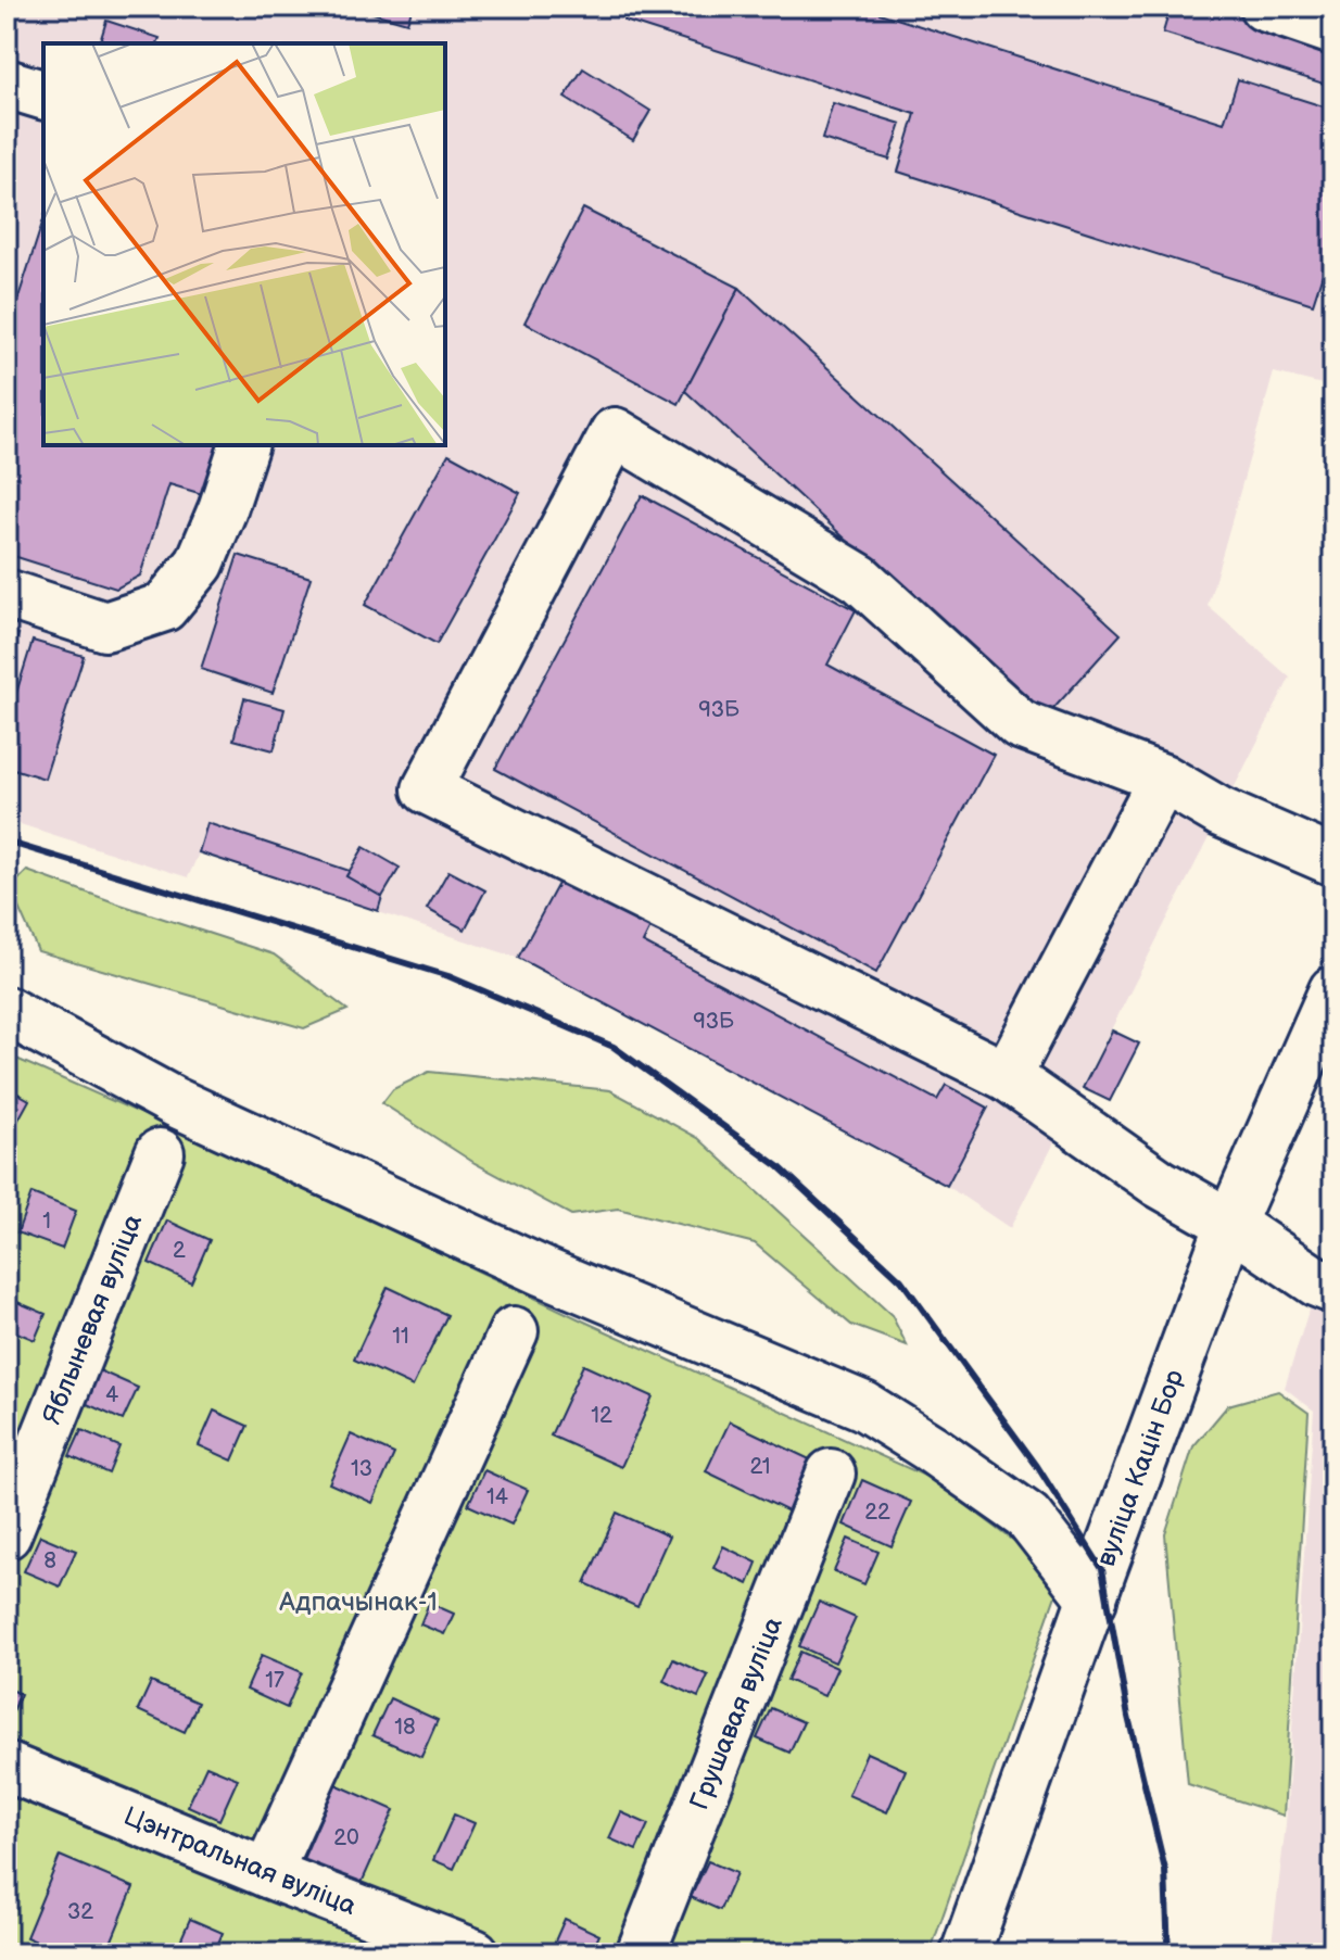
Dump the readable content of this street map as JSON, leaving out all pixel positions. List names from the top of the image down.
{
  "streets": {
    "street": [
      "Яблыневая вуліца",
      "вуліца Кацін Бор",
      "Грушавая вуліца",
      "Цэнтральная вуліца"
    ]
  },
  "parks": ["Адпачынак-1"],
  "house_numbers": [
    "93Б",
    "93Б",
    "1",
    "2",
    "11",
    "4",
    "12",
    "21",
    "13",
    "14",
    "22",
    "8",
    "17",
    "18",
    "20",
    "32"
  ]
}
